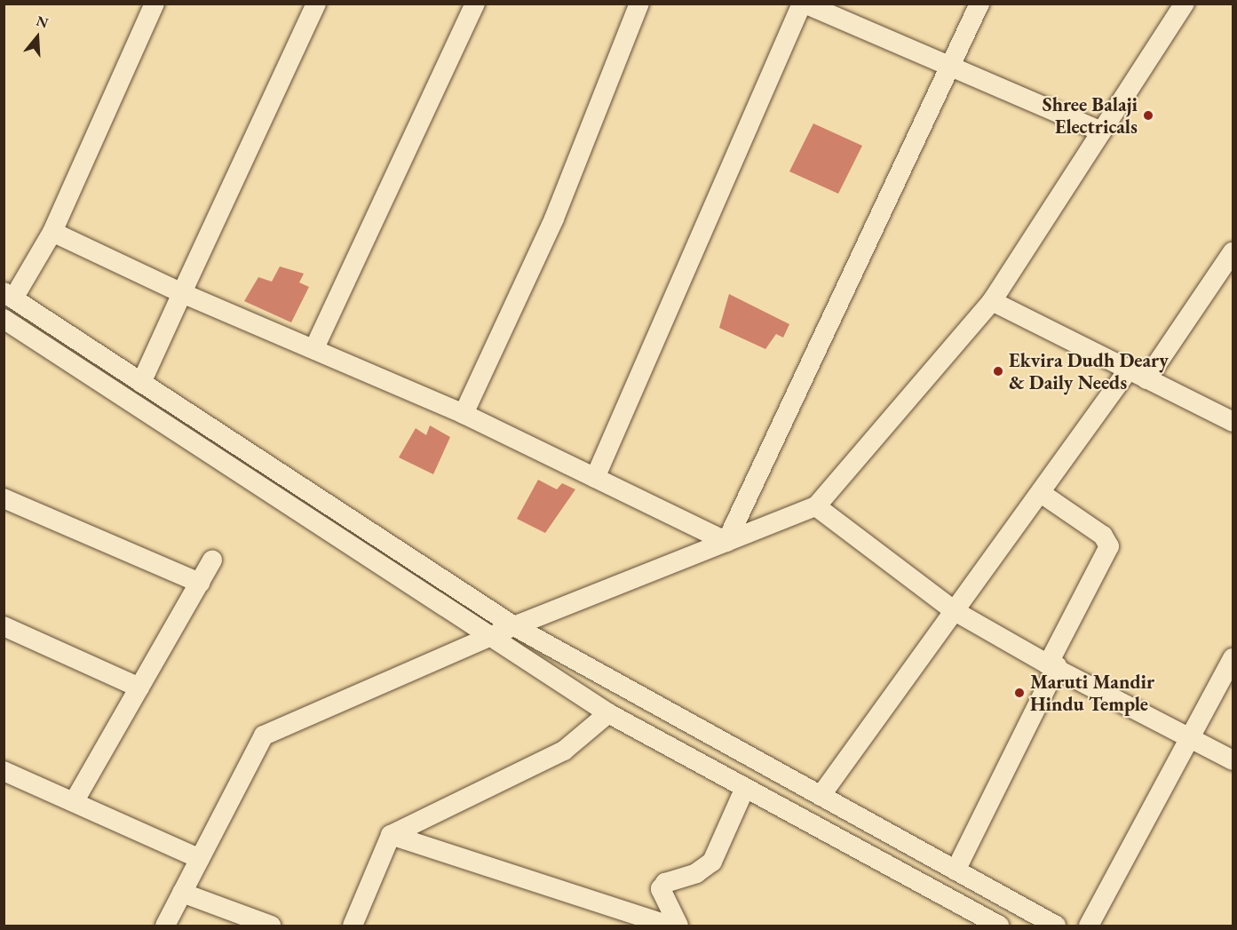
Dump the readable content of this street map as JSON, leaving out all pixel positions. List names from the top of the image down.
{
  "places": ["Shree Balaji Electricals", "Ekvira Dudh Deary & Daily Needs", "Maruti Mandir Hindu Temple"],
  "north": "top"
}
